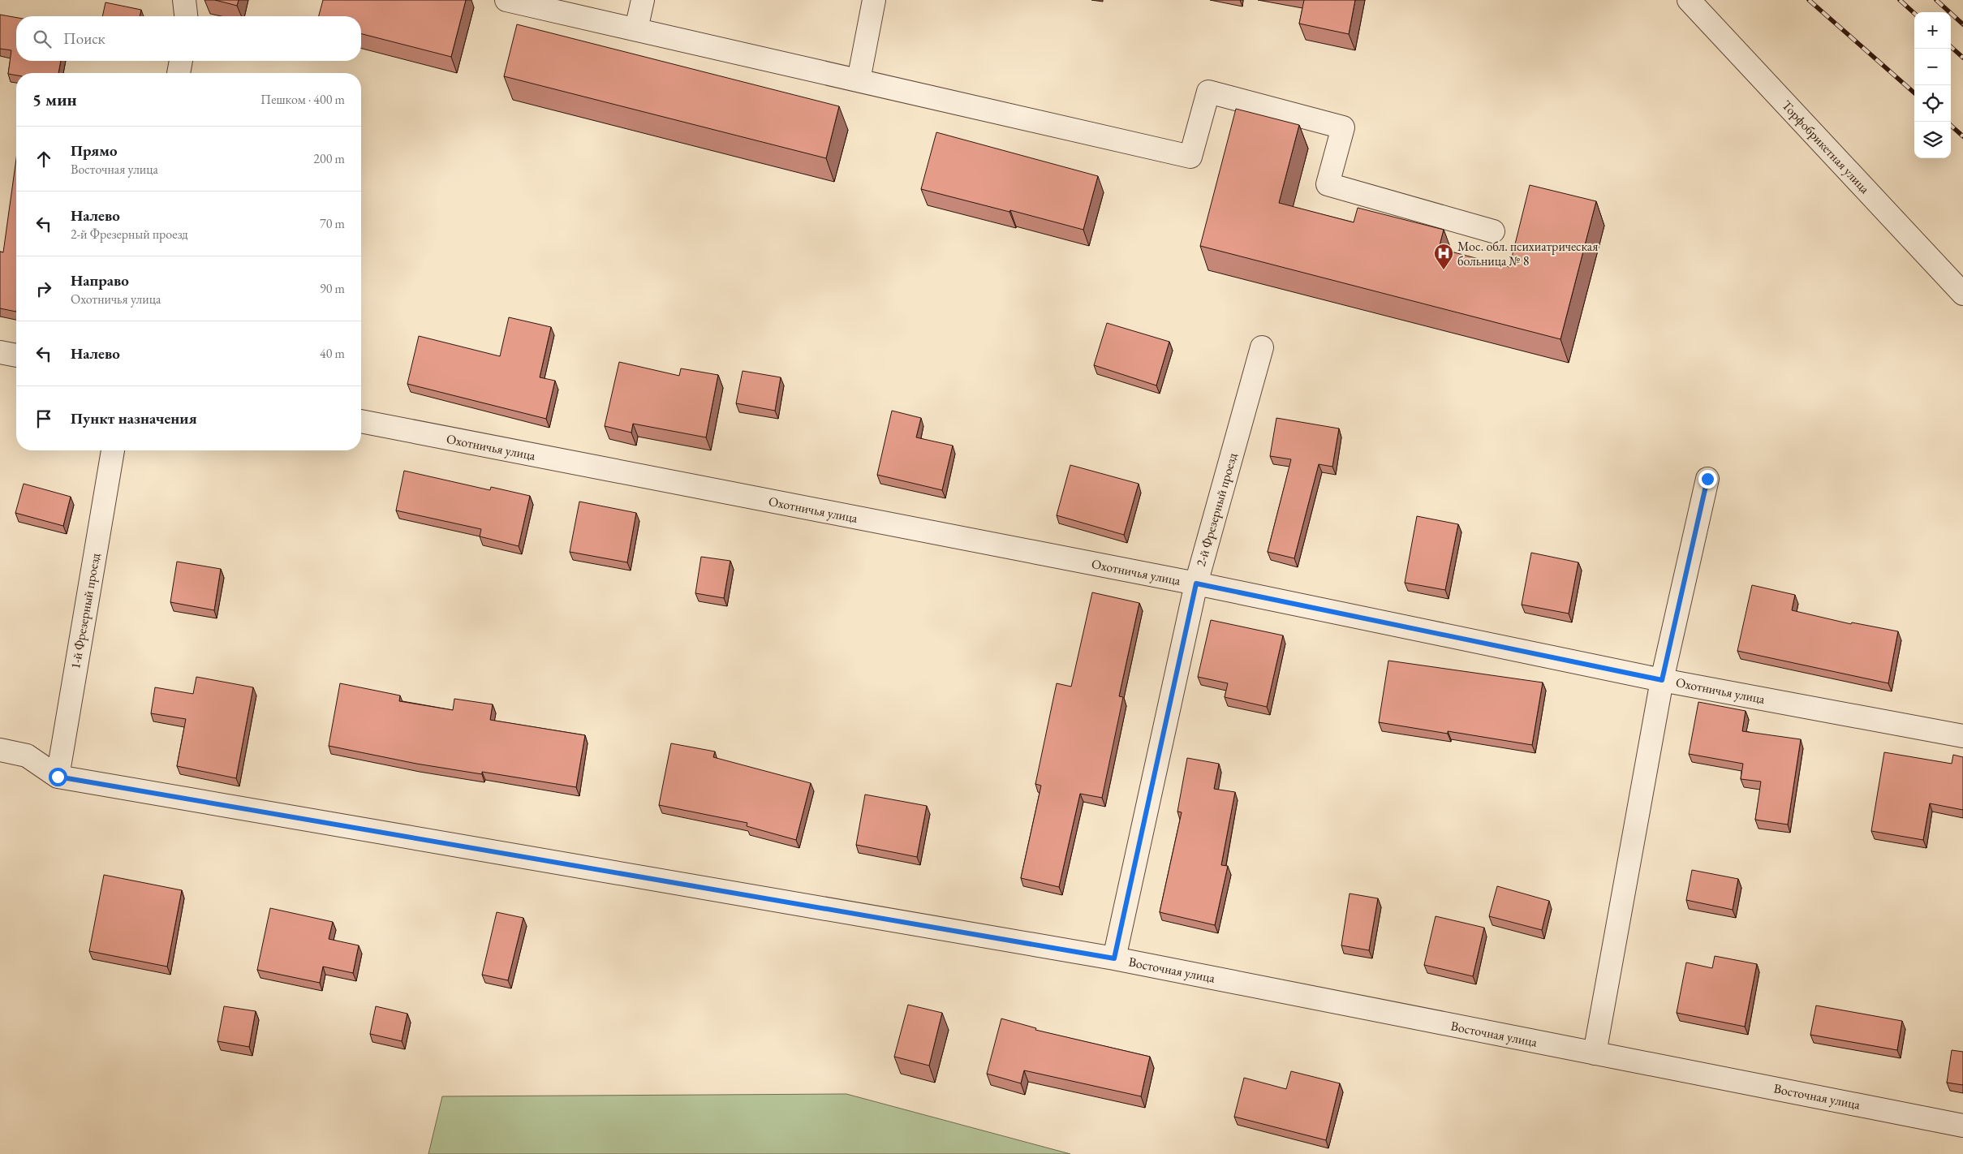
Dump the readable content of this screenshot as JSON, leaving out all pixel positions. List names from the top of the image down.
{
  "streets": {
    "street": [
      "Торфобрикетная улица",
      "Охотничья улица",
      "2-й Фрезерный проезд",
      "1-й Фрезерный проезд",
      "Восточная улица"
    ]
  },
  "crossings": [
    ["Охотничья улица", "2-й Фрезерный проезд"],
    ["2-й Фрезерный проезд", "Восточная улица"],
    ["1-й Фрезерный проезд", "Восточная улица"]
  ],
  "places": {
    "hospital": ["Мос. обл. психиатрическая больница № 8"]
  },
  "page": {
    "map_buttons": ["+", "−"],
    "search": "Поиск",
    "heading": ["5 мин", "Пешком · 400 m"],
    "list": [
      ["Прямо", "Восточная улица", "200 m"],
      ["Налево", "2-й Фрезерный проезд", "70 m"],
      ["Направо", "Охотничья улица", "90 m"],
      ["Налево", "40 m"],
      "Пункт назначения"
    ]
  }
}
